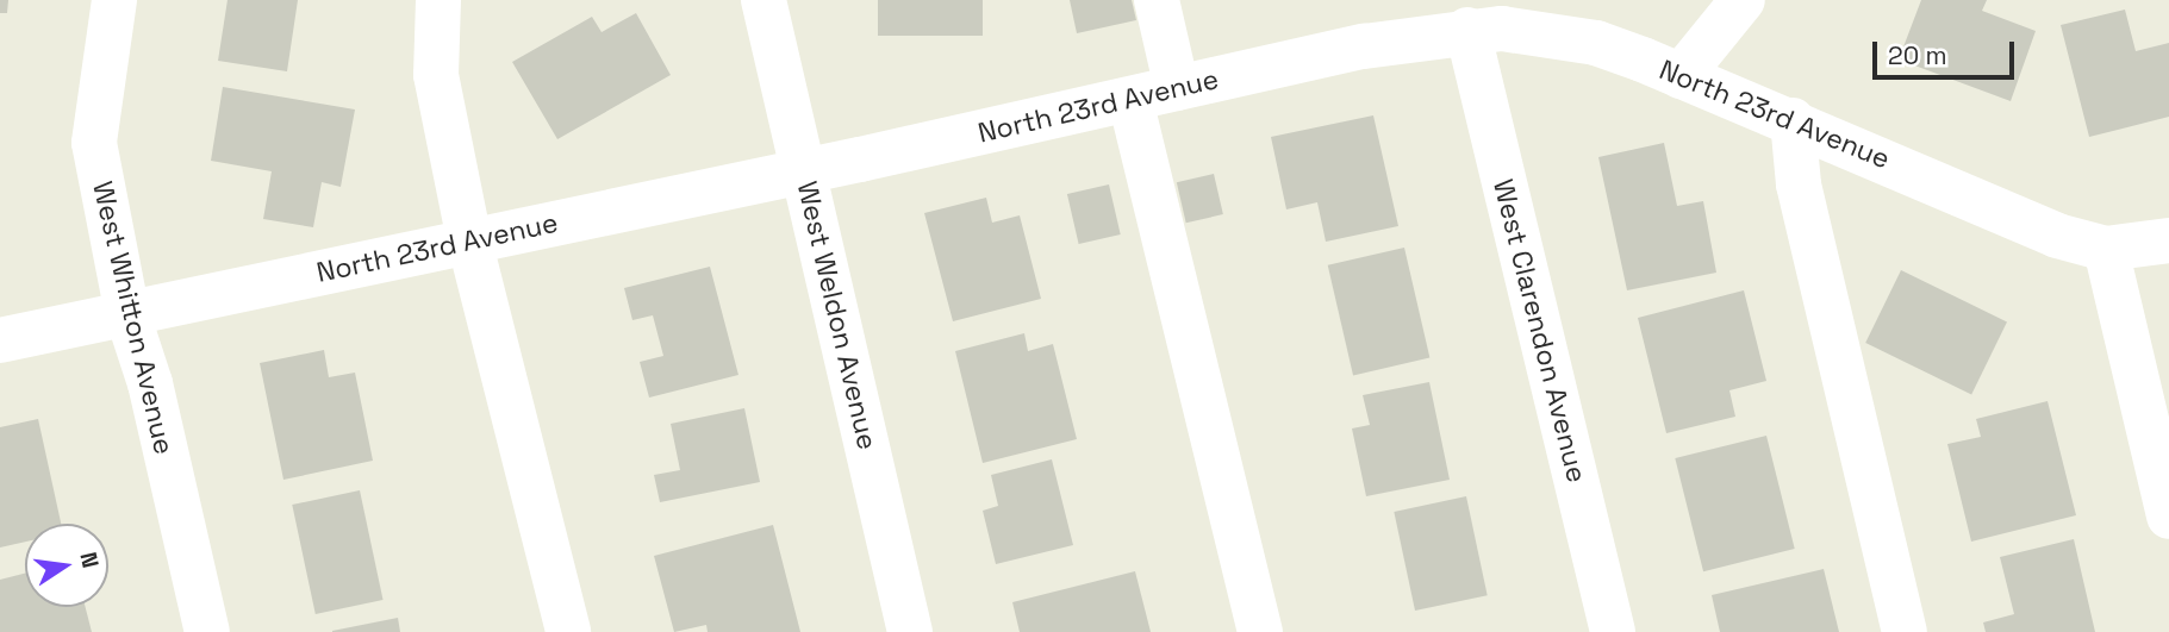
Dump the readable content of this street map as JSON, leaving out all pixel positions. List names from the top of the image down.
{
  "streets": {
    "street": [
      "North 23rd Avenue",
      "West Weldon Avenue",
      "West Whitton Avenue",
      "West Clarendon Avenue"
    ]
  },
  "crossings": [
    ["North 23rd Avenue", "West Weldon Avenue"],
    ["North 23rd Avenue", "West Whitton Avenue"],
    ["North 23rd Avenue", "West Clarendon Avenue"]
  ],
  "scale_bar": "20 m",
  "north": "right"
}
